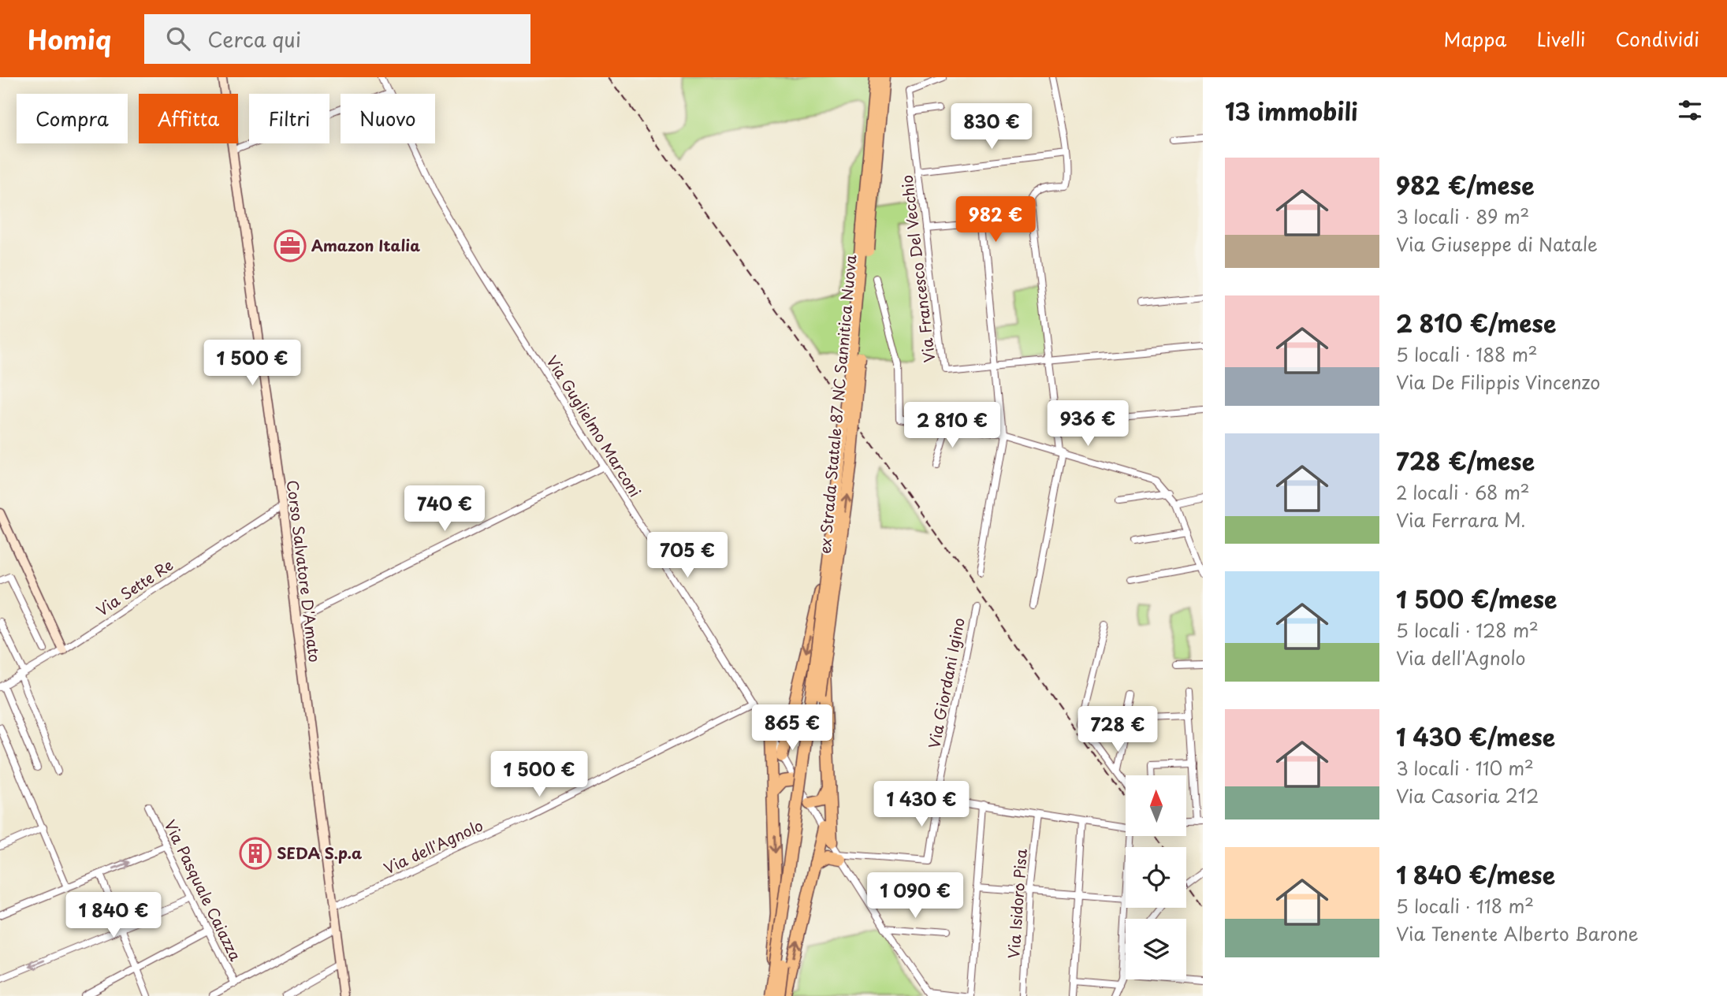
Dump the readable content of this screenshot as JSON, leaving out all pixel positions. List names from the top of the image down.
{
  "streets": {
    "highway": ["ex Strada Statale 87 NC Sannitica Nuova"],
    "street": [
      "Via Francesco Del Vecchio",
      "Via Guglielmo Marconi",
      "Corso Salvatore D'Amato",
      "Via Sette Re",
      "Via Giordani Igino",
      "Via dell'Agnolo",
      "Via Pasquale Caiazza",
      "Via Isidoro Pisa"
    ]
  },
  "crossings": [
    ["Via Guglielmo Marconi", "Via Giordani Igino"],
    ["Via Guglielmo Marconi", "Via dell'Agnolo"],
    ["Corso Salvatore D'Amato", "Via Sette Re"],
    ["Corso Salvatore D'Amato", "Via dell'Agnolo"]
  ],
  "places": {
    "office": ["Amazon Italia"],
    "building": ["SEDA S.p.a"]
  },
  "north": "top",
  "page": {
    "header": "Homiq",
    "search": "Cerca qui",
    "nav": ["Mappa", "Livelli", "Condividi"],
    "heading": "13 immobili",
    "chip": [
      "Compra",
      "Affitta",
      "Filtri",
      "Nuovo"
    ],
    "price": [
      "830 €",
      "982 €",
      "1 500 €",
      "936 €",
      "2 810 €",
      "740 €",
      "705 €",
      "865 €",
      "728 €",
      "1 500 €",
      "1 430 €",
      "1 090 €",
      "1 840 €"
    ],
    "list": [
      {
        "name": "982 €/mese",
        "note": "3 locali · 89 m² · Via Giuseppe di Natale"
      },
      {
        "name": "2 810 €/mese",
        "note": "5 locali · 188 m² · Via De Filippis Vincenzo"
      },
      {
        "name": "728 €/mese",
        "note": "2 locali · 68 m² · Via Ferrara M."
      },
      {
        "name": "1 500 €/mese",
        "note": "5 locali · 128 m² · Via dell'Agnolo"
      },
      {
        "name": "1 430 €/mese",
        "note": "3 locali · 110 m² · Via Casoria 212"
      },
      {
        "name": "1 840 €/mese",
        "note": "5 locali · 118 m² · Via Tenente Alberto Barone"
      }
    ]
  }
}
